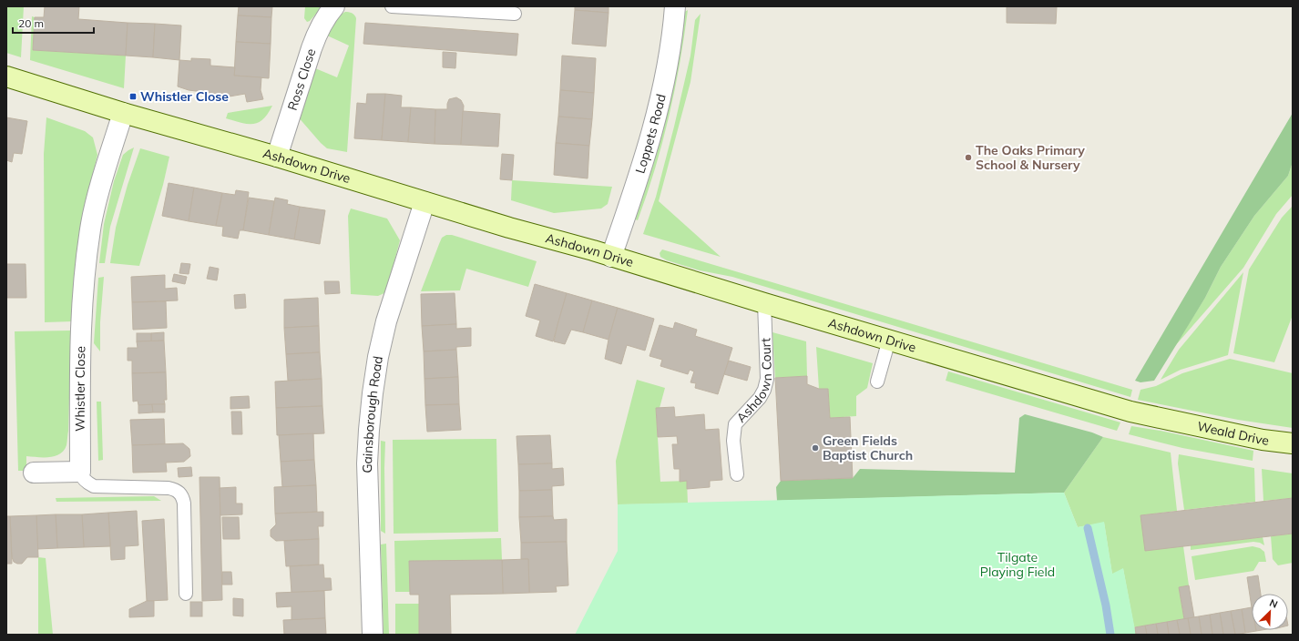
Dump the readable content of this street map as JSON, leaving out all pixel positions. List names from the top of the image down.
{
  "streets": {
    "street": [
      "Ross Close",
      "Loppets Road",
      "Ashdown Drive",
      "Whistler Close",
      "Gainsborough Road",
      "Weald Drive"
    ],
    "lane": ["Ashdown Court"]
  },
  "crossings": [
    ["Ross Close", "Ashdown Drive"],
    ["Loppets Road", "Ashdown Drive"],
    ["Ashdown Drive", "Ashdown Court"],
    ["Ashdown Drive", "Whistler Close"],
    ["Ashdown Drive", "Gainsborough Road"],
    ["Ashdown Drive", "Weald Drive"]
  ],
  "parks": ["Tilgate Playing Field"],
  "places": {
    "transit": ["Whistler Close"],
    "other": ["The Oaks Primary School & Nursery", "Green Fields Baptist Church"]
  },
  "scale_bar": "20 m",
  "north": "top right"
}
